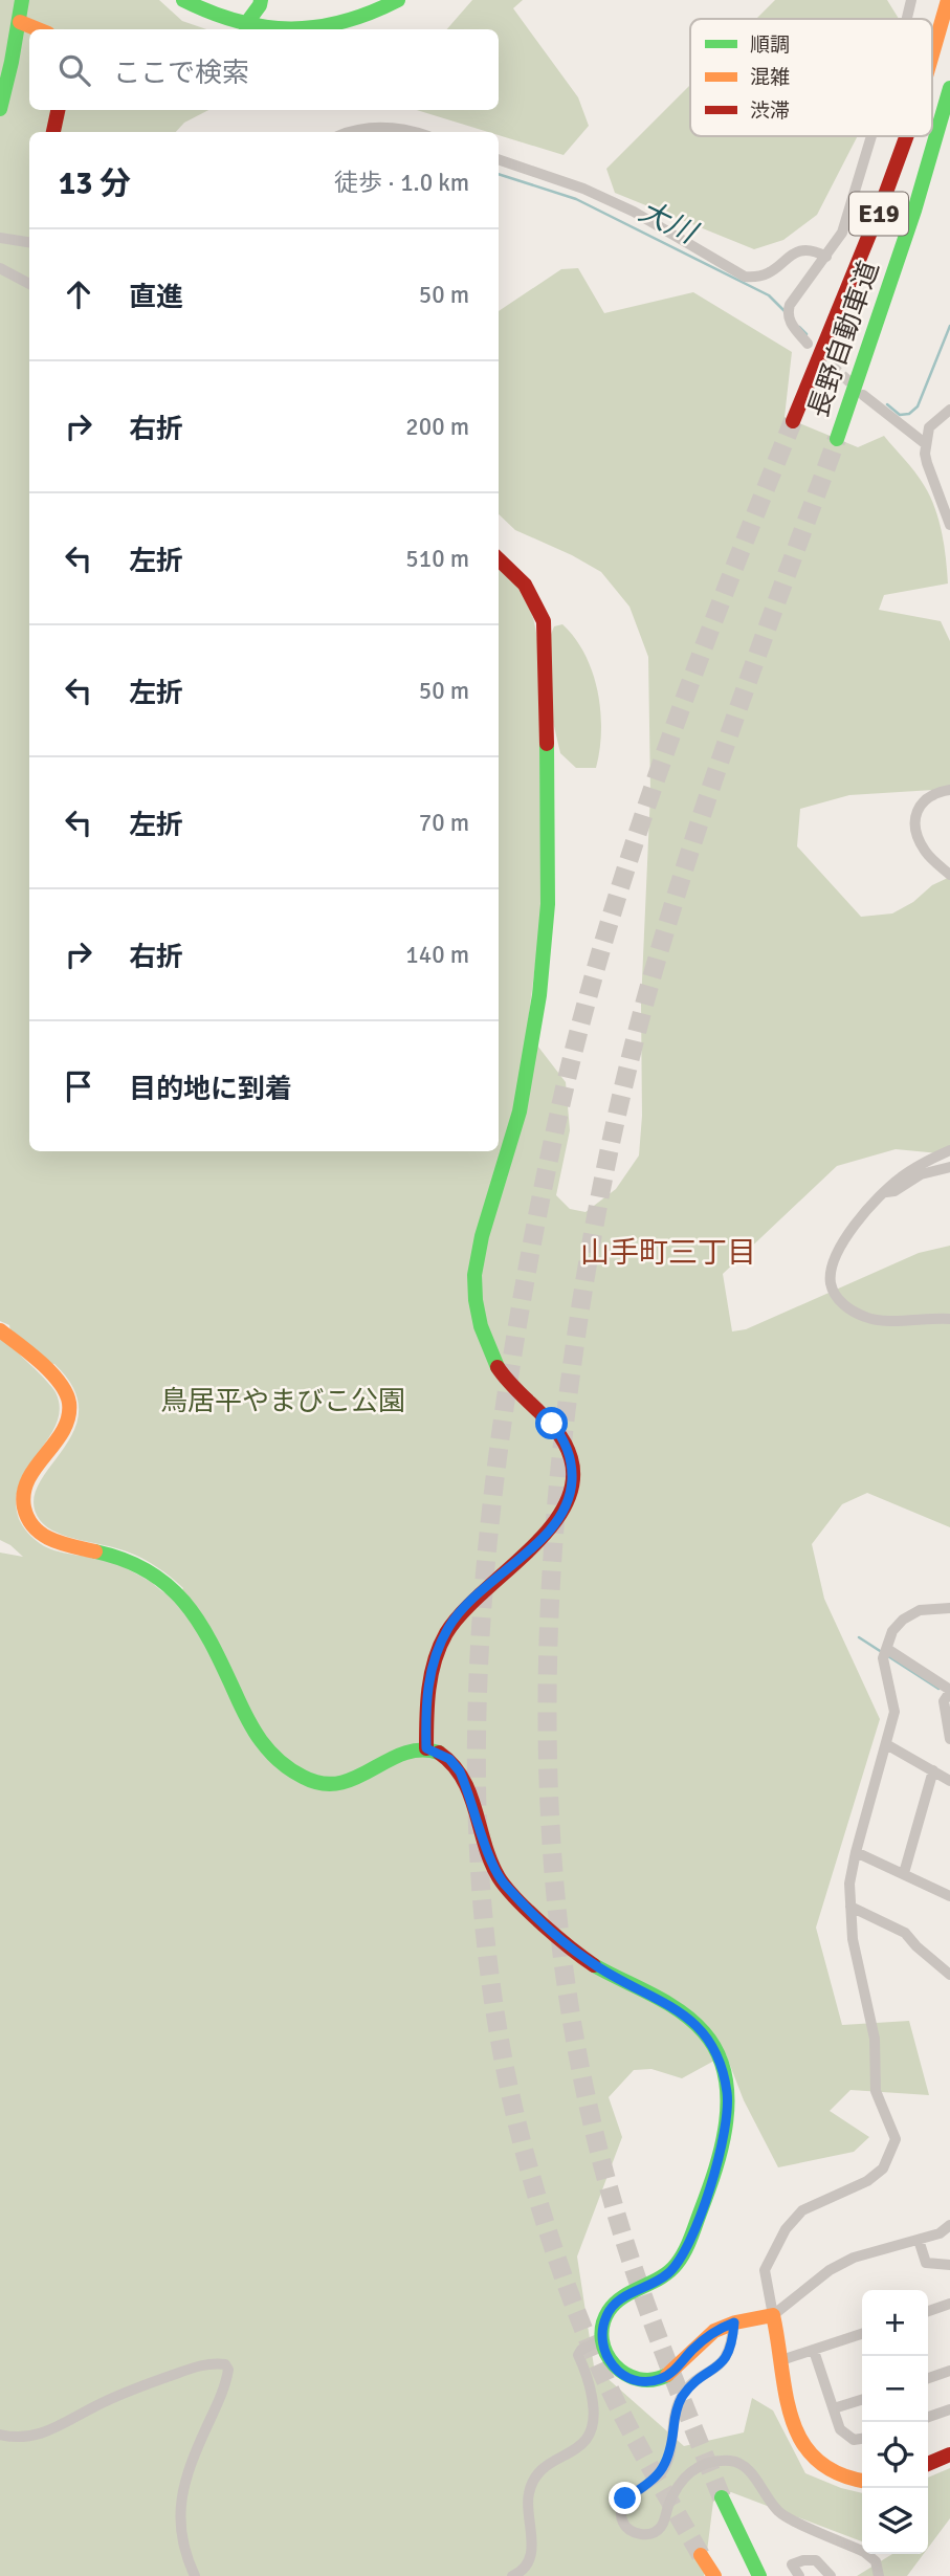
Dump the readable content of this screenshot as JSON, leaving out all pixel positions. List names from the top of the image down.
{
  "streets": {
    "main road": ["E19", "長野自動車道"]
  },
  "districts": ["山手町三丁目"],
  "water": ["大川"],
  "parks": ["鳥居平やまびこ公園"],
  "legend": ["順調", "混雑", "渋滞"],
  "page": {
    "search": "ここで検索",
    "heading": ["13 分", "徒歩 · 1.0 km"],
    "list": [
      ["直進", "50 m"],
      ["右折", "200 m"],
      ["左折", "510 m"],
      ["左折", "50 m"],
      ["左折", "70 m"],
      ["右折", "140 m"],
      "目的地に到着"
    ],
    "map_buttons": ["+", "−"]
  }
}
